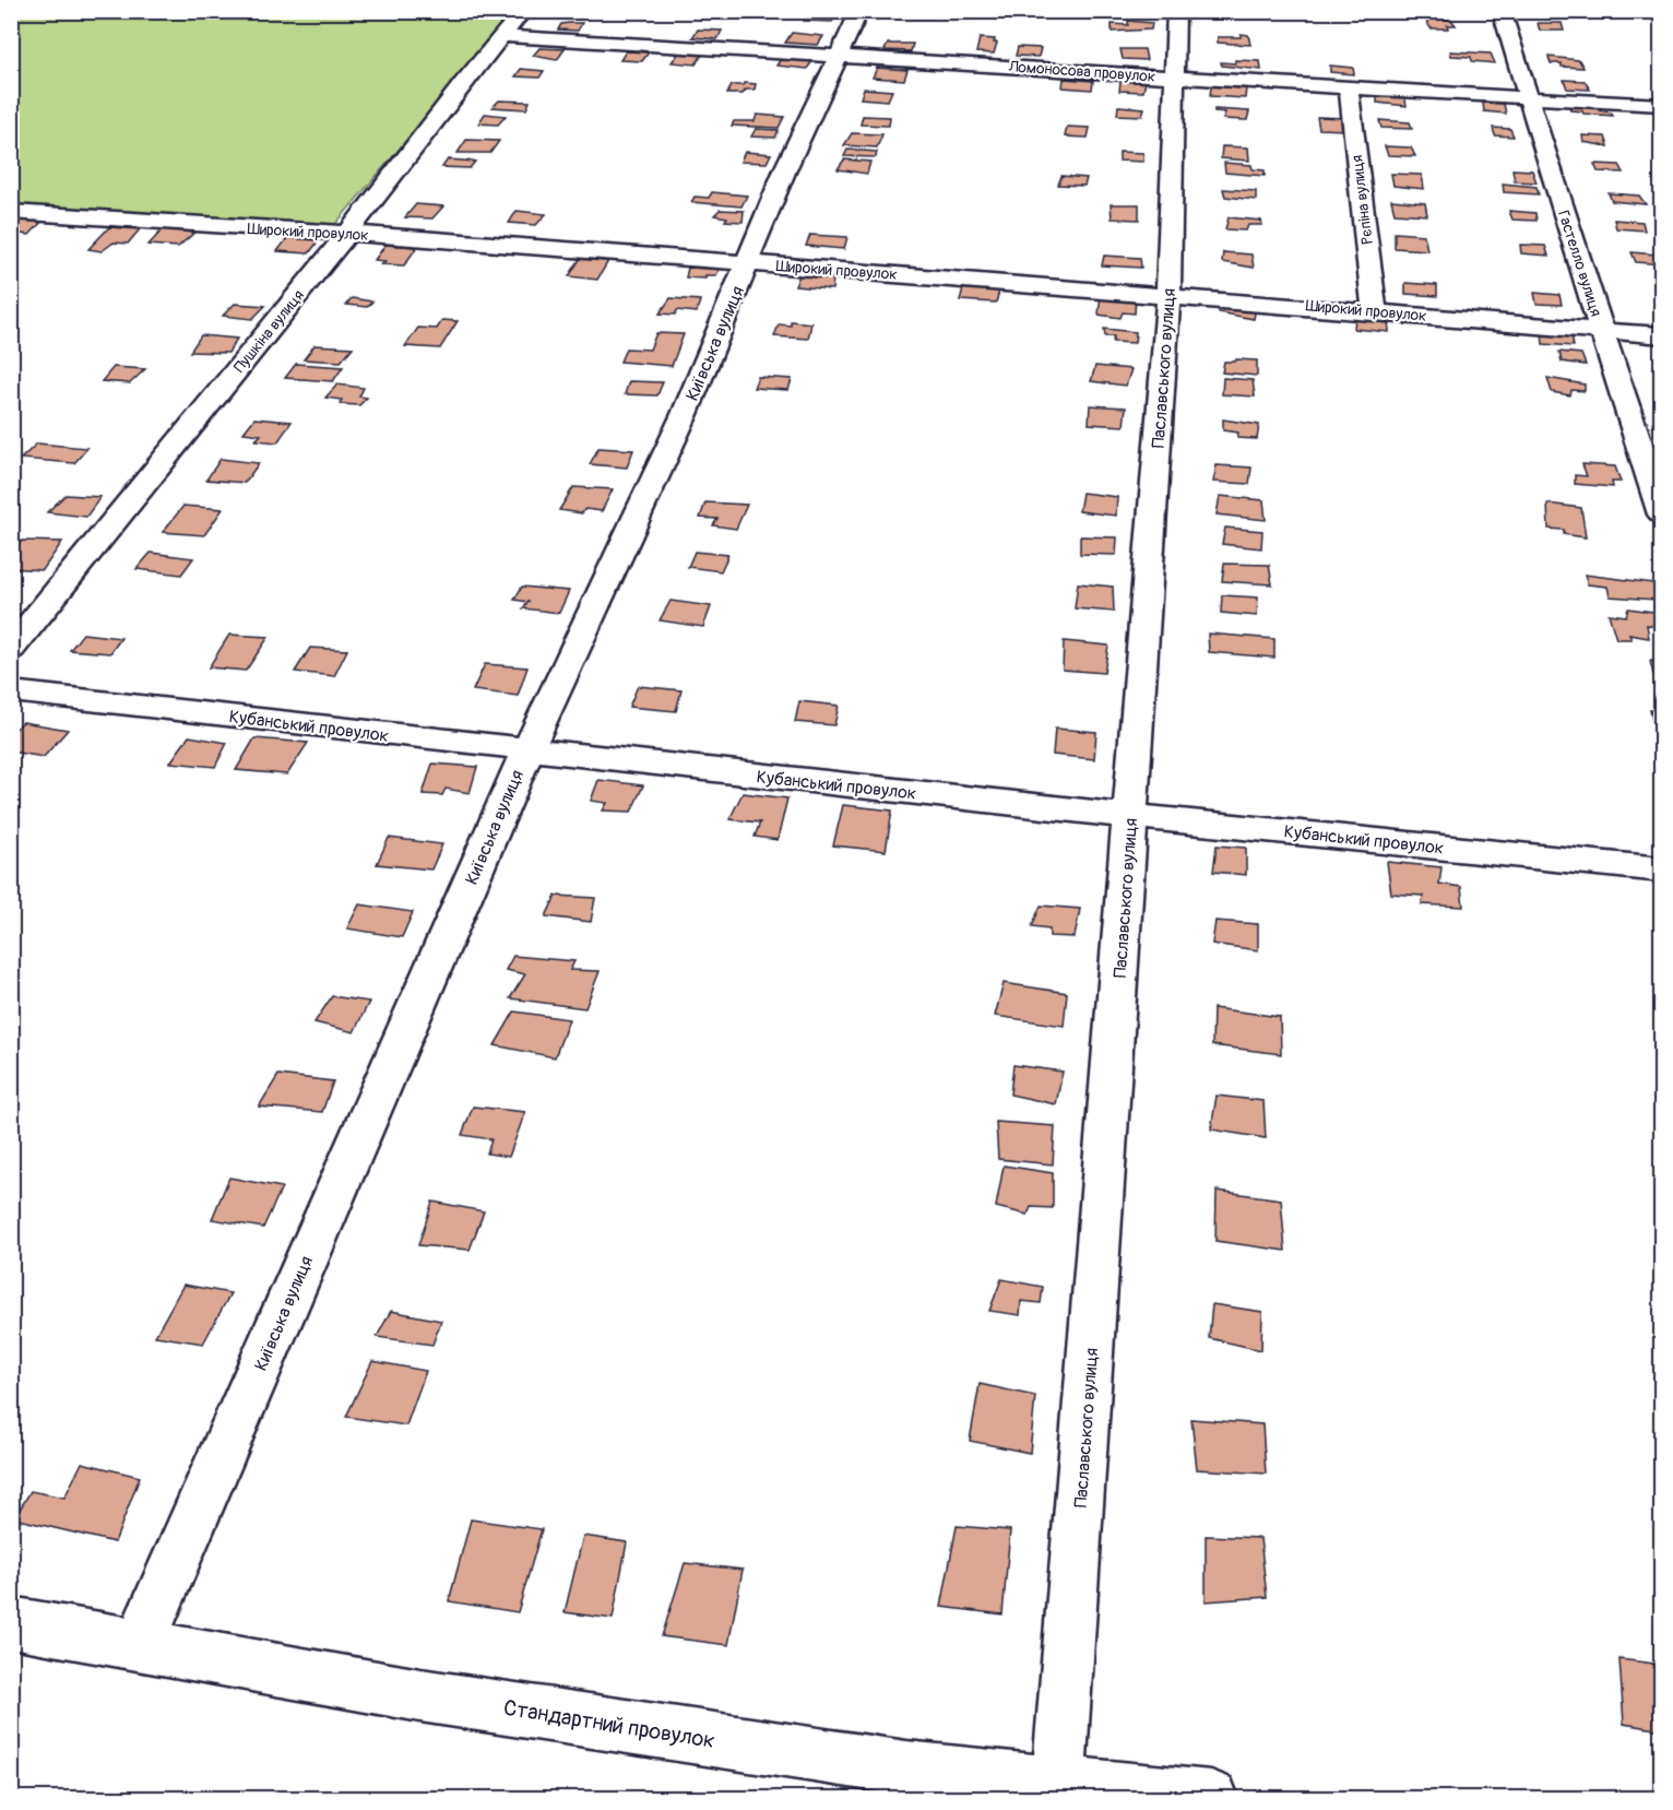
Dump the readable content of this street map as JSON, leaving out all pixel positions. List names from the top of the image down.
{
  "streets": {
    "street": [
      "Ломоносова провулок",
      "Рєпіна вулиця",
      "Широкий провулок",
      "Гастелло вулиця",
      "Пушкіна вулиця",
      "Київська вулиця",
      "Паславського вулиця",
      "Кубанський провулок",
      "Стандартний провулок"
    ]
  },
  "crossings": [
    ["Ломоносова провулок", "Рєпіна вулиця"],
    ["Ломоносова провулок", "Гастелло вулиця"],
    ["Ломоносова провулок", "Пушкіна вулиця"],
    ["Ломоносова провулок", "Київська вулиця"],
    ["Ломоносова провулок", "Паславського вулиця"],
    ["Рєпіна вулиця", "Широкий провулок"],
    ["Широкий провулок", "Гастелло вулиця"],
    ["Широкий провулок", "Пушкіна вулиця"],
    ["Широкий провулок", "Київська вулиця"],
    ["Широкий провулок", "Паславського вулиця"],
    ["Київська вулиця", "Кубанський провулок"],
    ["Київська вулиця", "Стандартний провулок"],
    ["Паславського вулиця", "Кубанський провулок"],
    ["Паславського вулиця", "Стандартний провулок"]
  ]
}
